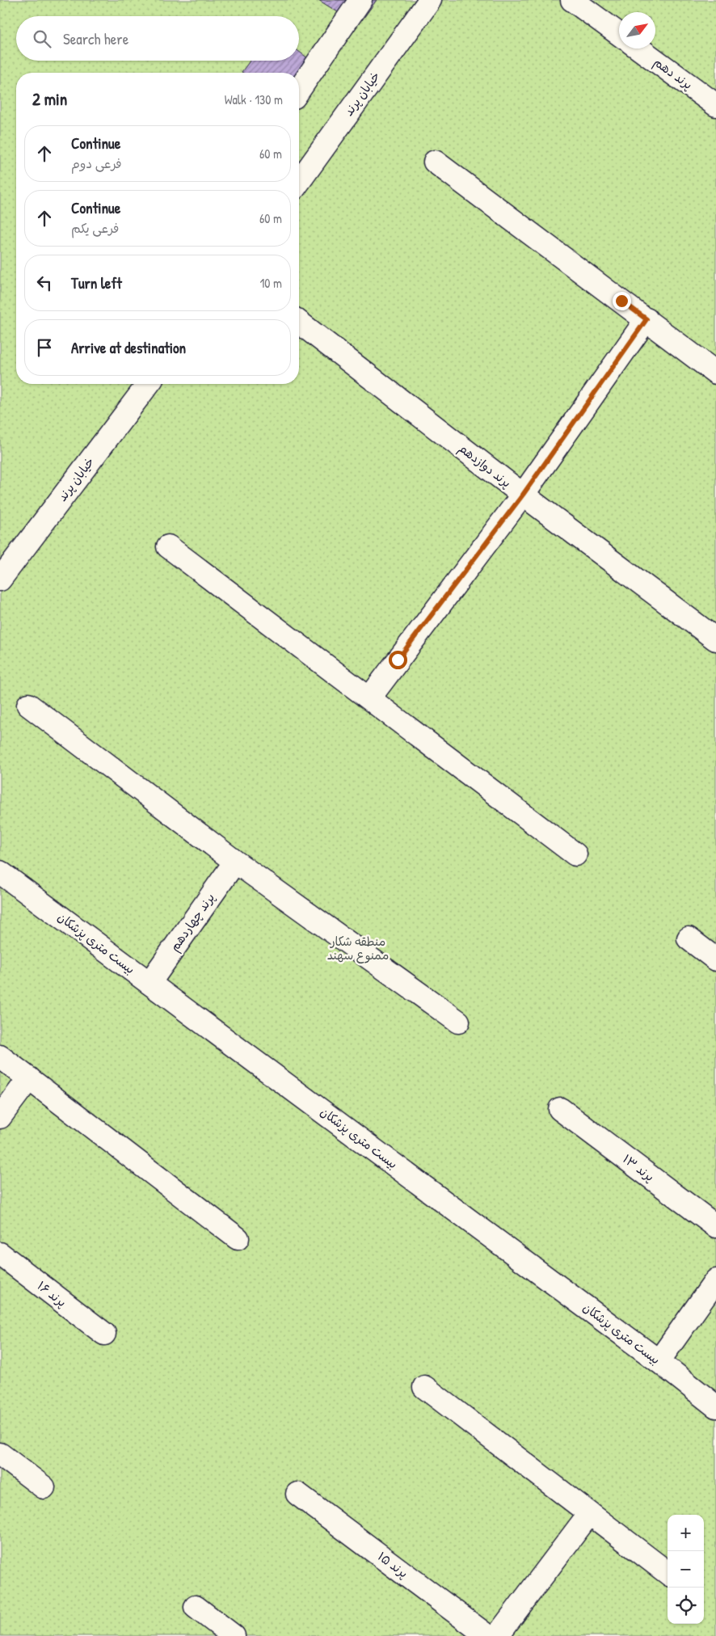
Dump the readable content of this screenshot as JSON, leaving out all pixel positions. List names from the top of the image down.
{
  "streets": {
    "street": [
      "پرند دهم",
      "خیابان پرند",
      "پرند دوازدهم",
      "پرند چهاردهم",
      "بیست متری پزشکان",
      "پرند ۱۳",
      "پرند ۱۶",
      "پرند ۱۵"
    ]
  },
  "crossings": [
    ["پرند چهاردهم", "بیست متری پزشکان"]
  ],
  "parks": ["منطقه شکار ممنوع سهند"],
  "north": "top right",
  "page": {
    "search": "Search here",
    "heading": ["2 min", "Walk · 130 m"],
    "list": [
      ["Continue", "فرعی دوم", "60 m"],
      ["Continue", "فرعی یکم", "60 m"],
      ["Turn left", "10 m"],
      "Arrive at destination"
    ],
    "map_buttons": ["+", "−"]
  }
}
